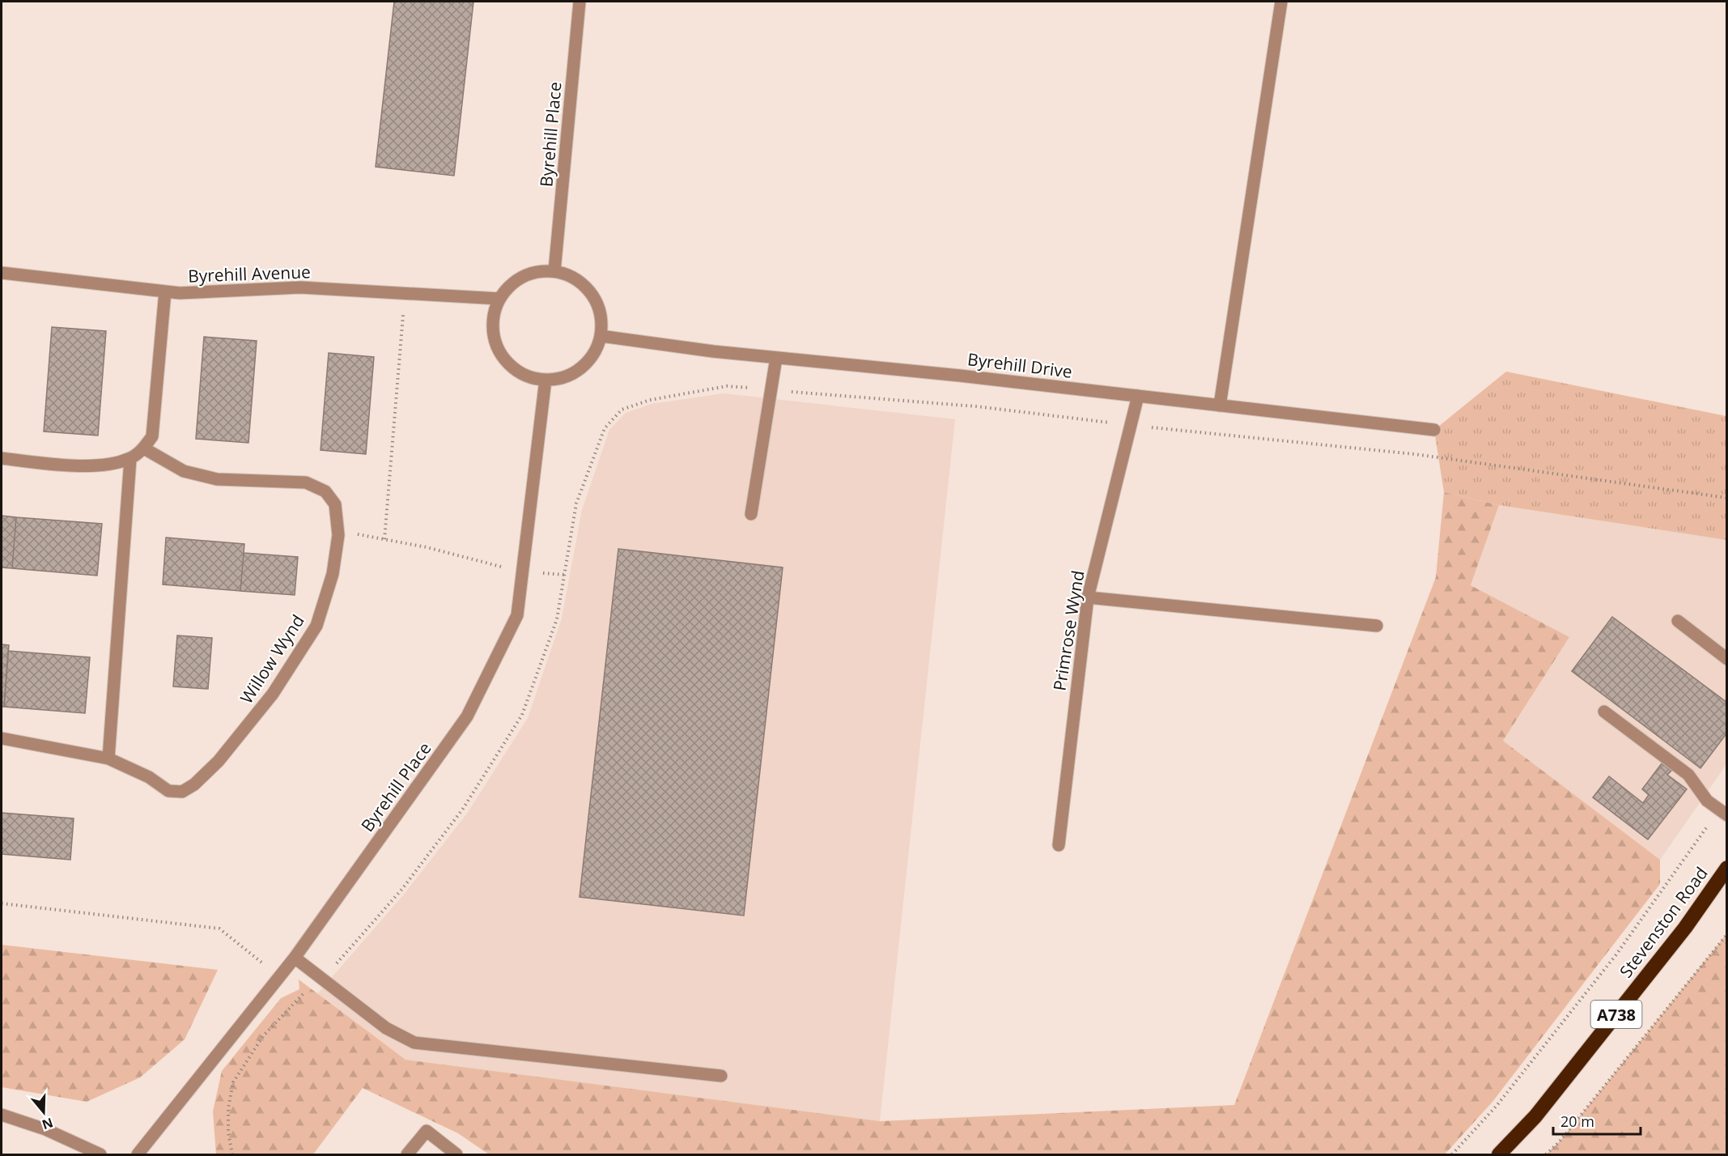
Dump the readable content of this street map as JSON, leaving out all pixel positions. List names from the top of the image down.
{
  "streets": {
    "highway": ["Stevenston Road", "A738"],
    "street": [
      "Byrehill Place",
      "Byrehill Avenue",
      "Byrehill Drive",
      "Primrose Wynd",
      "Willow Wynd"
    ]
  },
  "crossings": [
    ["Byrehill Place", "Byrehill Avenue"],
    ["Byrehill Place", "Byrehill Drive"],
    ["Byrehill Avenue", "Byrehill Drive"],
    ["Byrehill Drive", "Primrose Wynd"]
  ],
  "scale_bar": "20 m",
  "north": "bottom"
}
